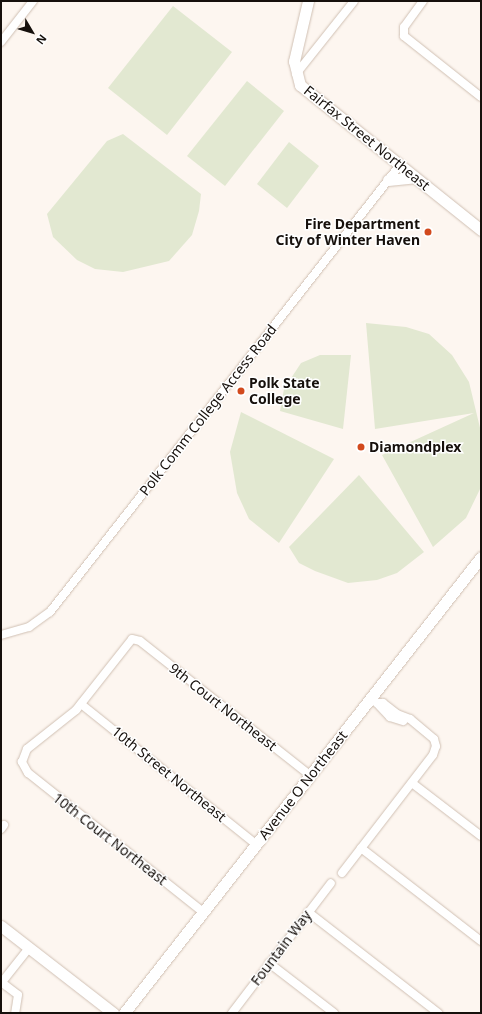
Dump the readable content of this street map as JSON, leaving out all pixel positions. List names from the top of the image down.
{
  "streets": {
    "street": [
      "Fairfax Street Northeast",
      "Polk Comm College Access Road",
      "9th Court Northeast",
      "10th Street Northeast",
      "Avenue O Northeast",
      "10th Court Northeast",
      "Fountain Way"
    ]
  },
  "crossings": [
    ["Fairfax Street Northeast", "Polk Comm College Access Road"],
    ["9th Court Northeast", "10th Street Northeast"],
    ["9th Court Northeast", "Avenue O Northeast"],
    ["9th Court Northeast", "10th Court Northeast"],
    ["10th Street Northeast", "Avenue O Northeast"],
    ["10th Street Northeast", "10th Court Northeast"],
    ["Avenue O Northeast", "10th Court Northeast"]
  ],
  "places": ["Fire Department City of Winter Haven", "Polk State College", "Diamondplex"],
  "north": "bottom right"
}
